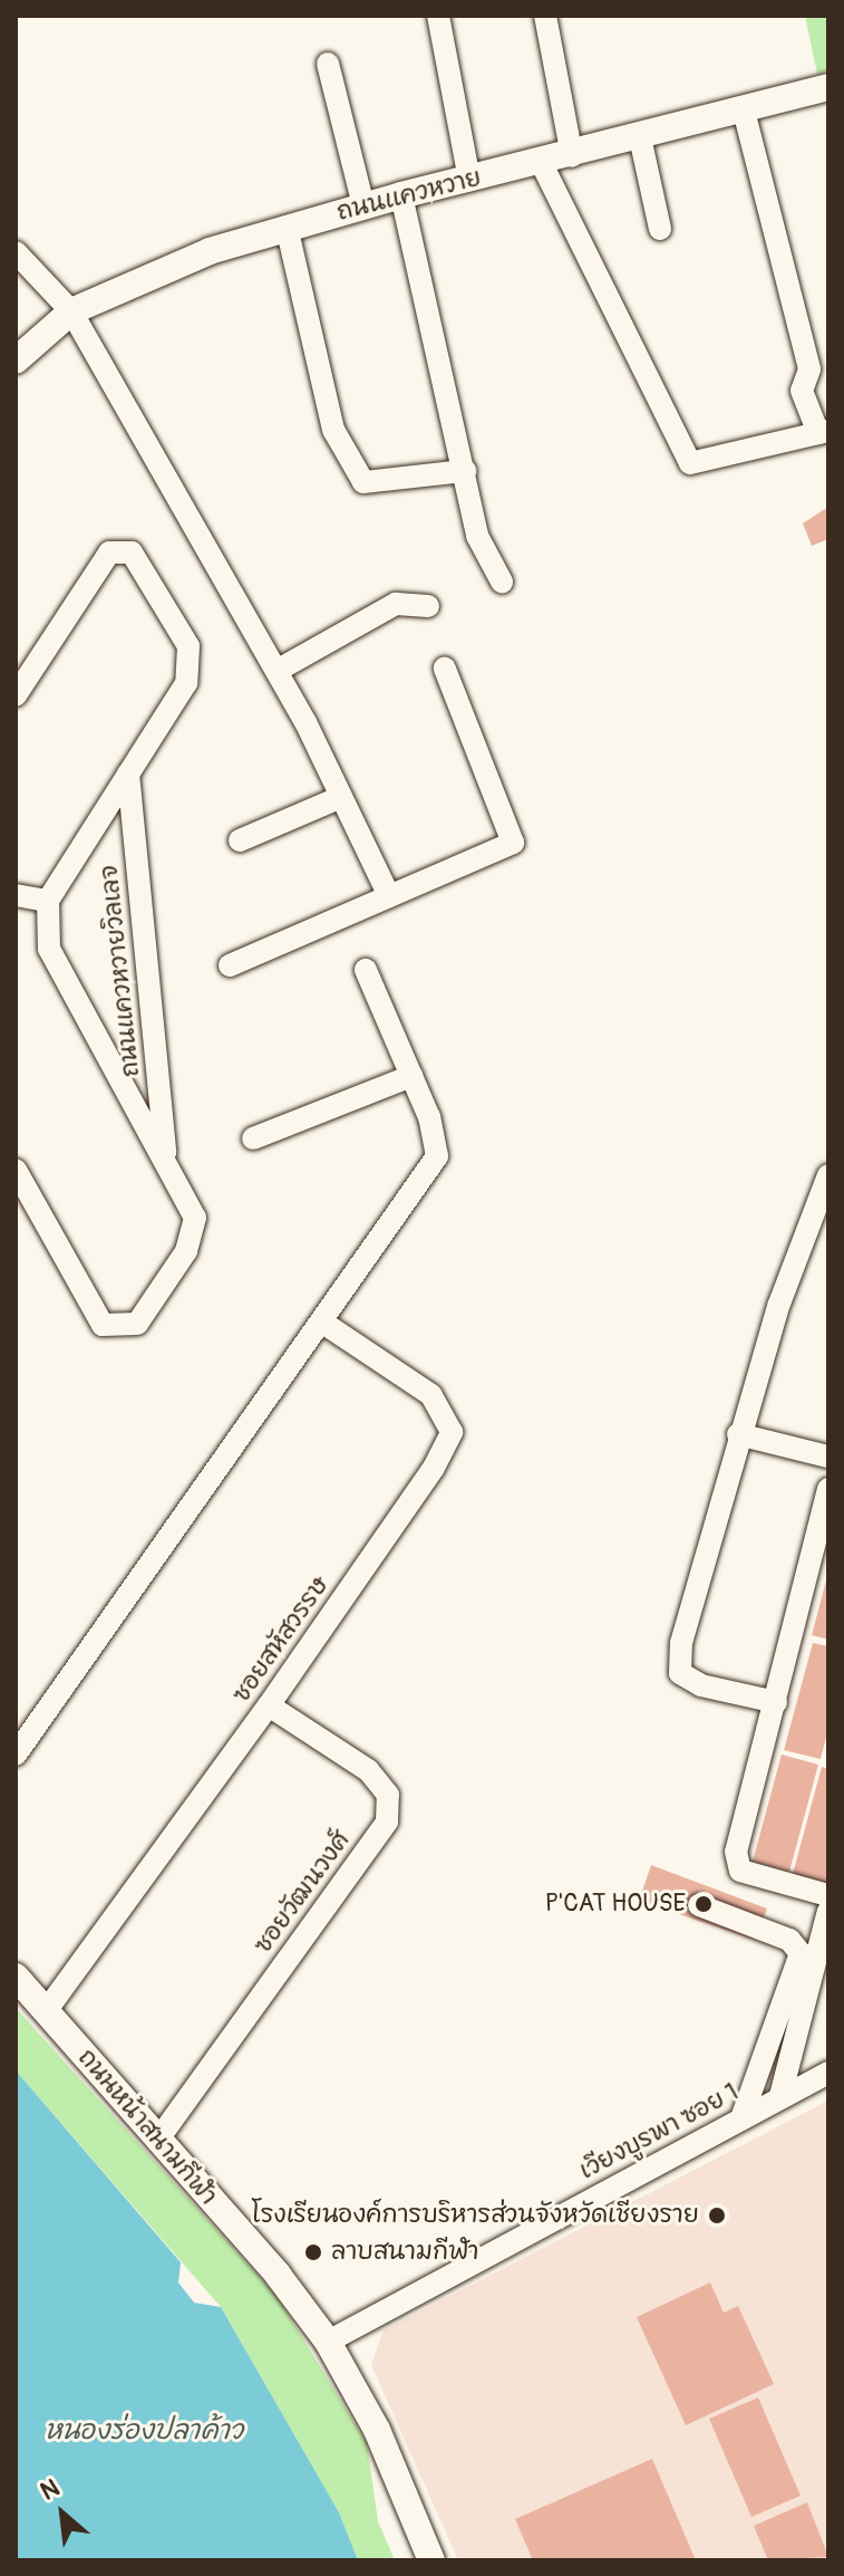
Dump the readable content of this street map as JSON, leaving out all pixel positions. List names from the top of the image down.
{
  "streets": {
    "street": [
      "ถนนแควหวาย",
      "ถนนแควหวายวิลเลจ",
      "ซอยสหัสวรรษ",
      "ซอยวัฒนวงศ์",
      "ถนนหน้าสนามกีฬา",
      "เวียงบูรพา ซอย 1"
    ]
  },
  "crossings": [
    ["ซอยสหัสวรรษ", "ซอยวัฒนวงศ์"],
    ["ซอยสหัสวรรษ", "ถนนหน้าสนามกีฬา"],
    ["ซอยวัฒนวงศ์", "ถนนหน้าสนามกีฬา"],
    ["ถนนหน้าสนามกีฬา", "เวียงบูรพา ซอย 1"]
  ],
  "water": ["หนองร่องปลาค้าว"],
  "places": ["P'CAT HOUSE", "โรงเรียนองค์การบริหารส่วนจังหวัดเชียงราย", "ลาบสนามกีฬา"],
  "north": "top left"
}
